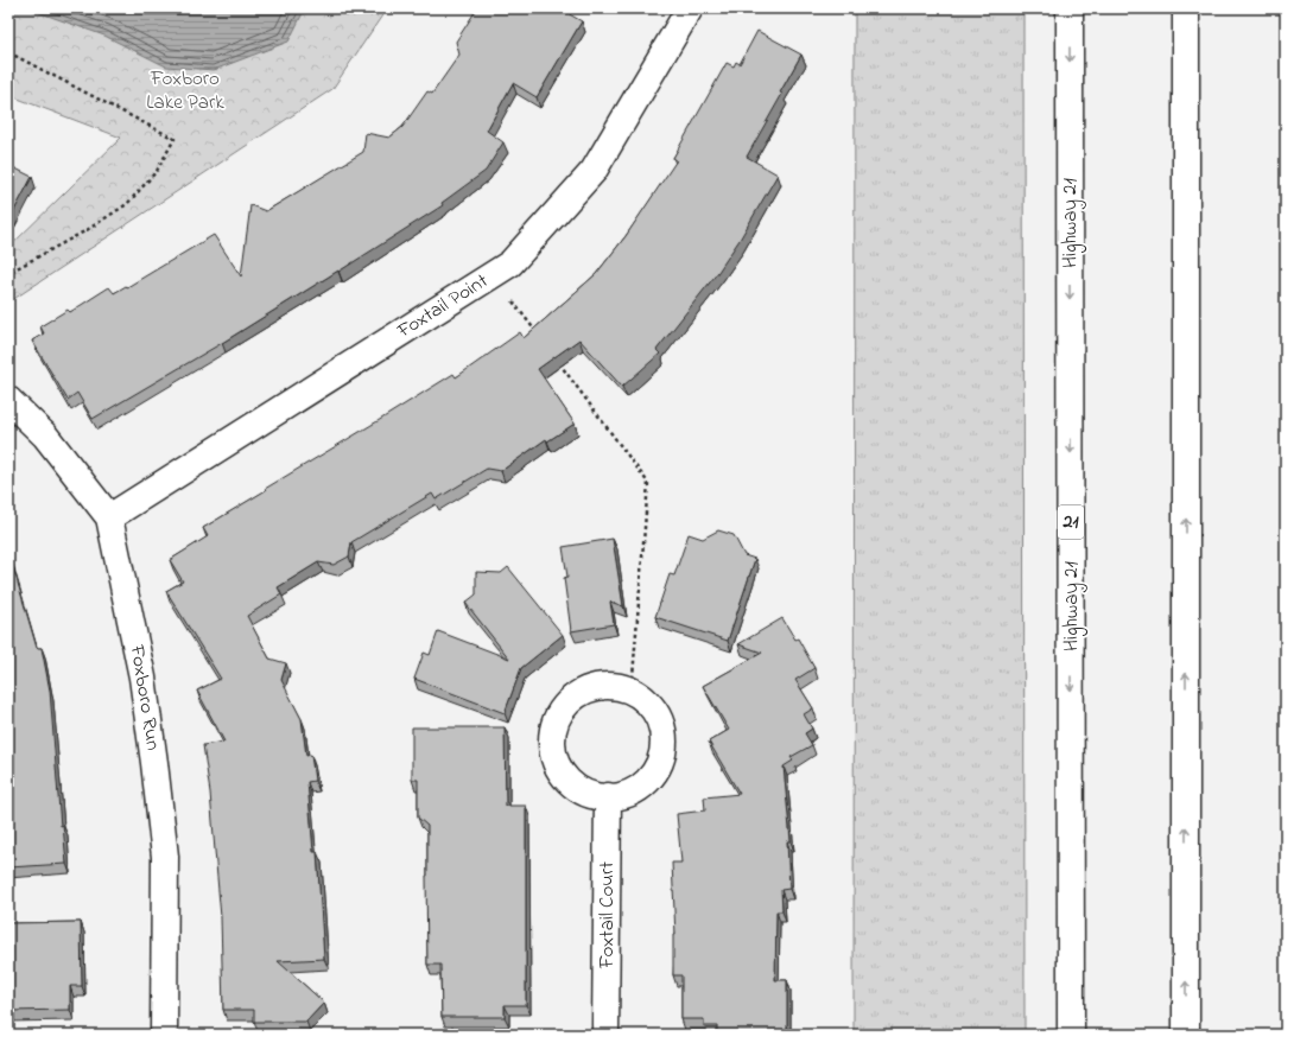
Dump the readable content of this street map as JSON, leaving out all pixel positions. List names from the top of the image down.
{
  "streets": {
    "street": [
      "Highway 21",
      "Foxtail Point",
      "21",
      "Foxboro Run",
      "Foxtail Court"
    ]
  },
  "crossings": [
    ["Foxtail Point", "Foxboro Run"]
  ],
  "parks": ["Foxboro Lake Park"]
}
